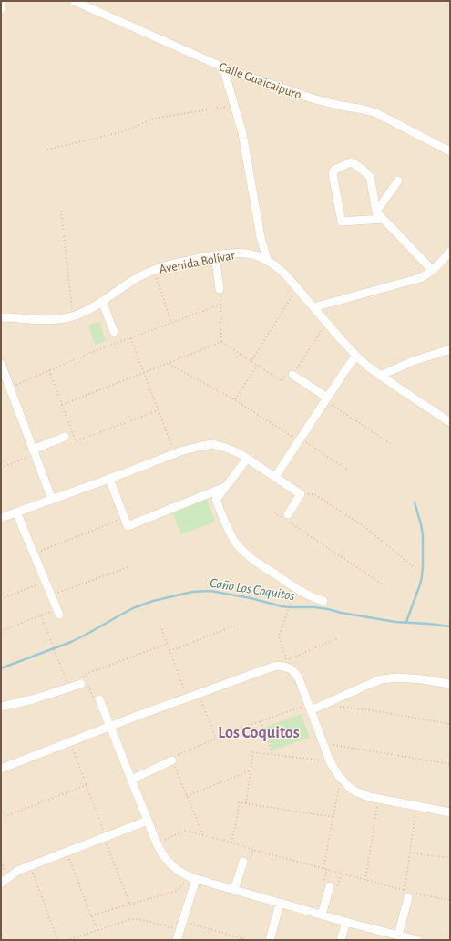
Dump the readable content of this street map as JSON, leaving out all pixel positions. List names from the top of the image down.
{
  "streets": {
    "street": ["Calle Guaicaipuro", "Avenida Bolívar"]
  },
  "districts": ["Los Coquitos"],
  "water": ["Caño Los Coquitos"]
}
